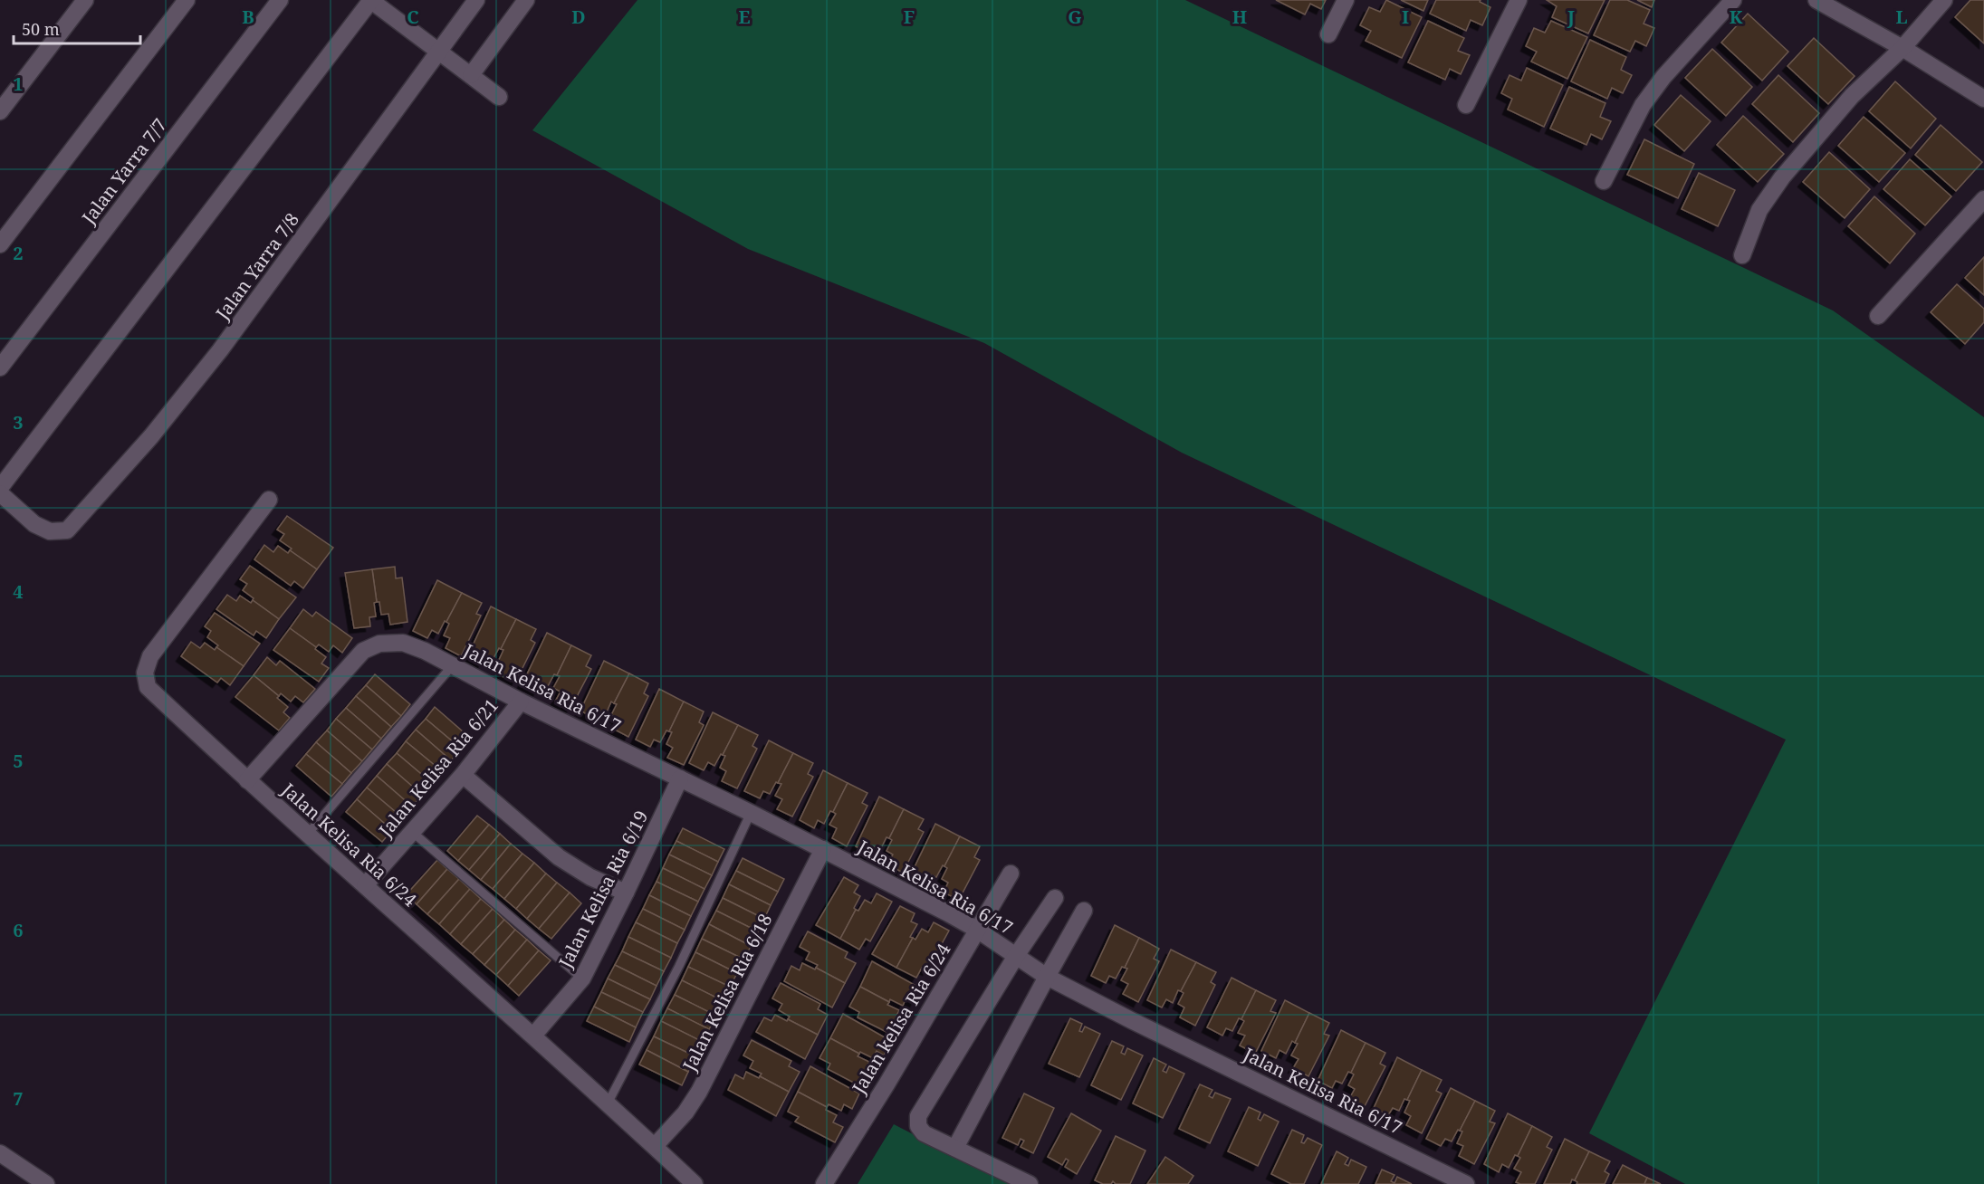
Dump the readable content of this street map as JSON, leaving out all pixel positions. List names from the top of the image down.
{
  "streets": {
    "street": [
      "Jalan Yarra 7/7",
      "Jalan Yarra 7/8",
      "Jalan Kelisa Ria 6/17",
      "Jalan Kelisa Ria 6/21",
      "Jalan Kelisa Ria 6/24",
      "Jalan Kelisa Ria 6/19",
      "Jalan Kelisa Ria 6/18",
      "Jalan kelisa Ria 6/24"
    ]
  },
  "crossings": [
    ["Jalan Kelisa Ria 6/17", "Jalan Kelisa Ria 6/21"],
    ["Jalan Kelisa Ria 6/17", "Jalan Kelisa Ria 6/24"],
    ["Jalan Kelisa Ria 6/17", "Jalan Kelisa Ria 6/19"],
    ["Jalan Kelisa Ria 6/17", "Jalan Kelisa Ria 6/18"],
    ["Jalan Kelisa Ria 6/17", "Jalan kelisa Ria 6/24"],
    ["Jalan Kelisa Ria 6/21", "Jalan Kelisa Ria 6/24"],
    ["Jalan Kelisa Ria 6/24", "Jalan Kelisa Ria 6/19"],
    ["Jalan Kelisa Ria 6/24", "Jalan Kelisa Ria 6/18"]
  ],
  "scale_bar": "50 m",
  "grid": {
    "columns": [
      "B",
      "C",
      "D",
      "E",
      "F",
      "G",
      "H",
      "I",
      "J",
      "K",
      "L"
    ],
    "rows": [
      "1",
      "2",
      "3",
      "4",
      "5",
      "6",
      "7"
    ]
  }
}
